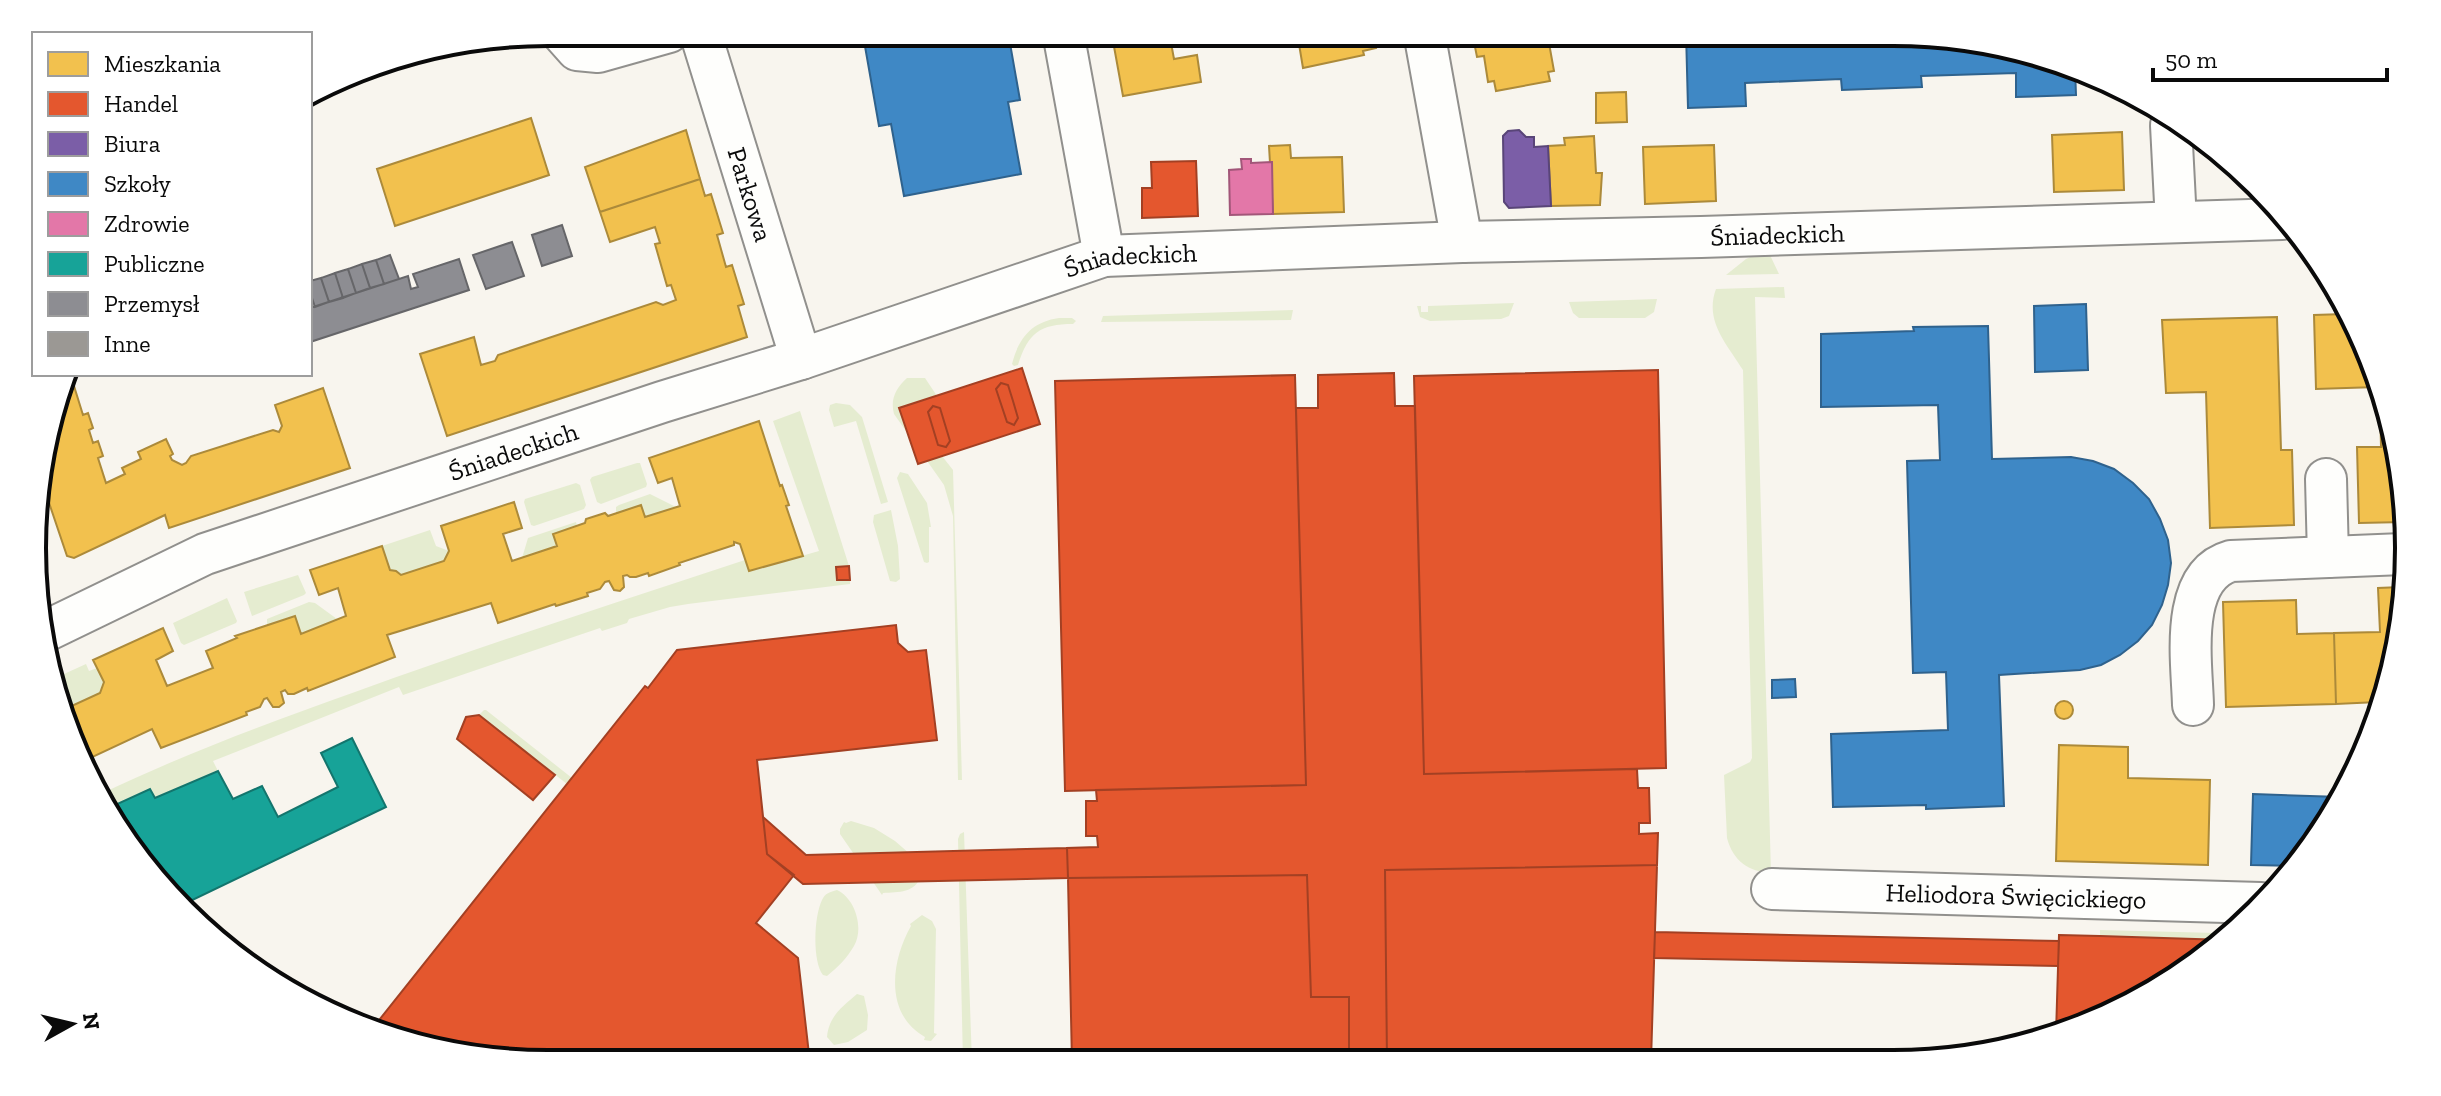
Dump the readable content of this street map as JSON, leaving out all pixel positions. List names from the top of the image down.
{
  "streets": {
    "street": ["Parkowa", "Śniadeckich", "Heliodora Święcickiego"]
  },
  "crossings": [
    ["Parkowa", "Śniadeckich"]
  ],
  "legend": [
    "Mieszkania",
    "Handel",
    "Biura",
    "Szkoły",
    "Zdrowie",
    "Publiczne",
    "Przemysł",
    "Inne"
  ],
  "scale_bar": "50 m",
  "north": "right"
}
